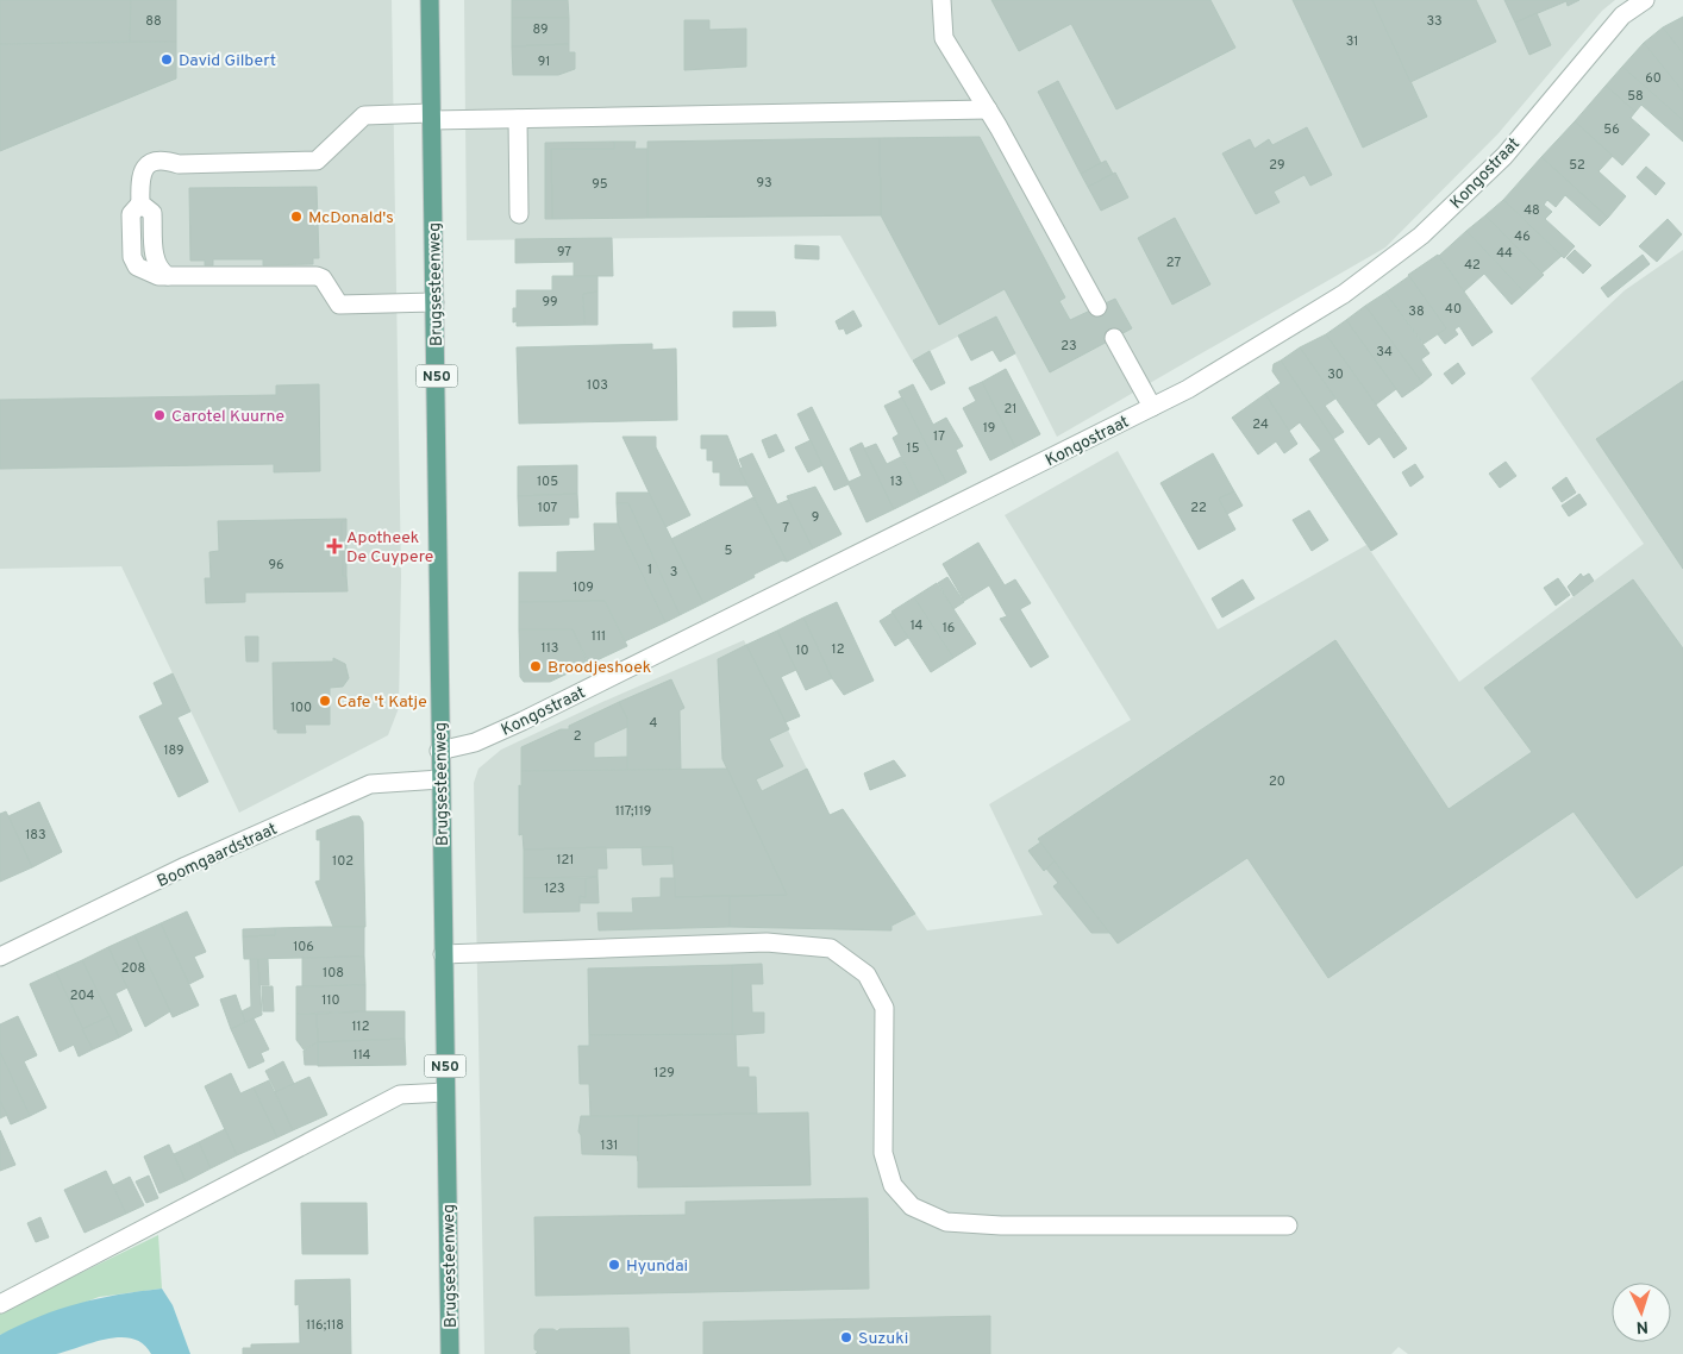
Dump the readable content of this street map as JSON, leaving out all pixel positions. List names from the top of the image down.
{
  "streets": {
    "main road": ["Brugsesteenweg", "N50"],
    "street": ["Kongostraat", "Boomgaardstraat"]
  },
  "crossings": [
    ["Kongostraat", "Brugsesteenweg"],
    ["Brugsesteenweg", "Boomgaardstraat"]
  ],
  "places": {
    "other": [
      "David Gilbert",
      "McDonald's",
      "Carotel Kuurne",
      "Broodjeshoek",
      "Cafe 't Katje",
      "Hyundai",
      "Suzuki"
    ],
    "health": ["Apotheek De Cuypere"]
  },
  "house_numbers": [
    "88",
    "33",
    "89",
    "31",
    "91",
    "60",
    "58",
    "56",
    "29",
    "52",
    "93",
    "95",
    "48",
    "46",
    "97",
    "44",
    "27",
    "42",
    "99",
    "40",
    "38",
    "23",
    "34",
    "30",
    "103",
    "21",
    "24",
    "19",
    "17",
    "15",
    "105",
    "13",
    "107",
    "22",
    "9",
    "7",
    "5",
    "96",
    "1",
    "3",
    "109",
    "14",
    "16",
    "111",
    "113",
    "12",
    "10",
    "100",
    "4",
    "2",
    "189",
    "20",
    "117;119",
    "183",
    "121",
    "102",
    "123",
    "106",
    "208",
    "108",
    "204",
    "110",
    "112",
    "114",
    "129",
    "131",
    "116;118"
  ],
  "north": "bottom"
}
